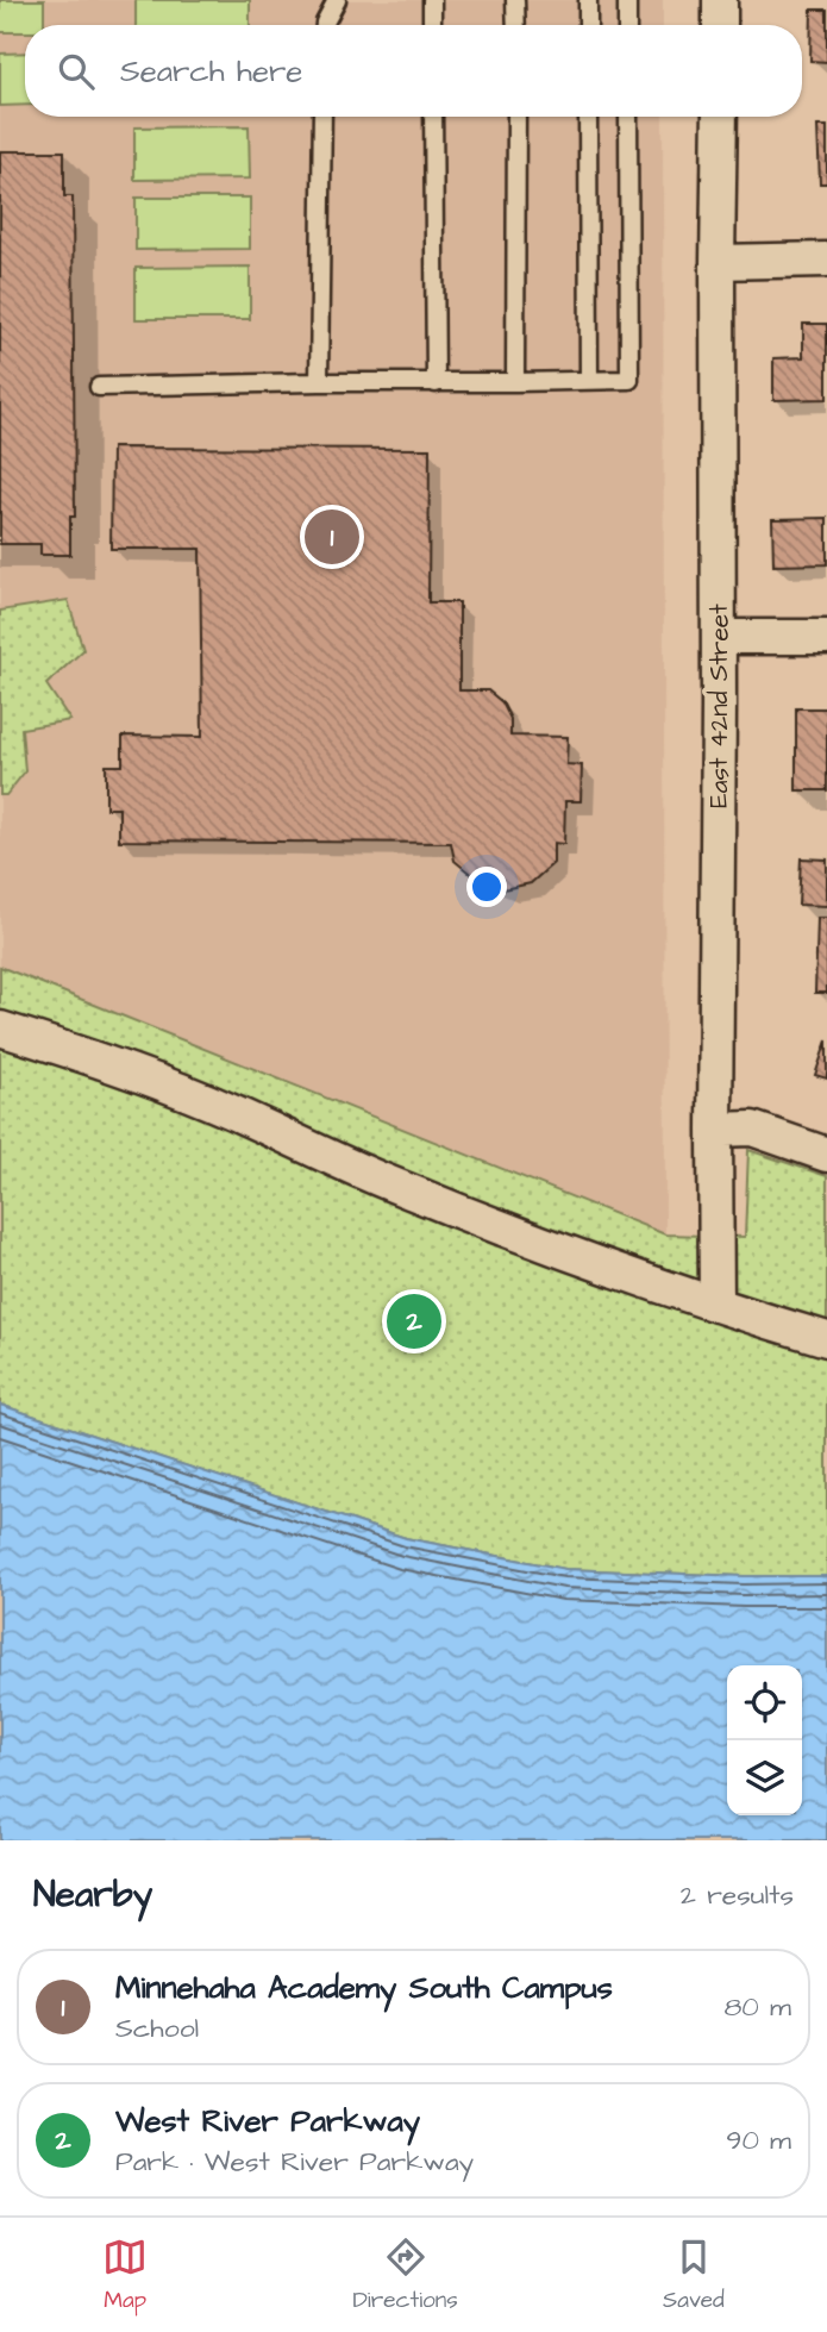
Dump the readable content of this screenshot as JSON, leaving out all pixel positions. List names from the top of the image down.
{
  "streets": {
    "street": ["East 42nd Street"]
  },
  "page": {
    "search": "Search here",
    "pins": ["1", "2"],
    "heading": ["Nearby", "2 results"],
    "list": [
      {
        "mark": "1",
        "name": "Minnehaha Academy South Campus",
        "note": "School",
        "value": "80 m"
      },
      {
        "mark": "2",
        "name": "West River Parkway",
        "note": "Park · West River Parkway",
        "value": "90 m"
      }
    ],
    "nav": ["Map", "Directions", "Saved"]
  }
}
